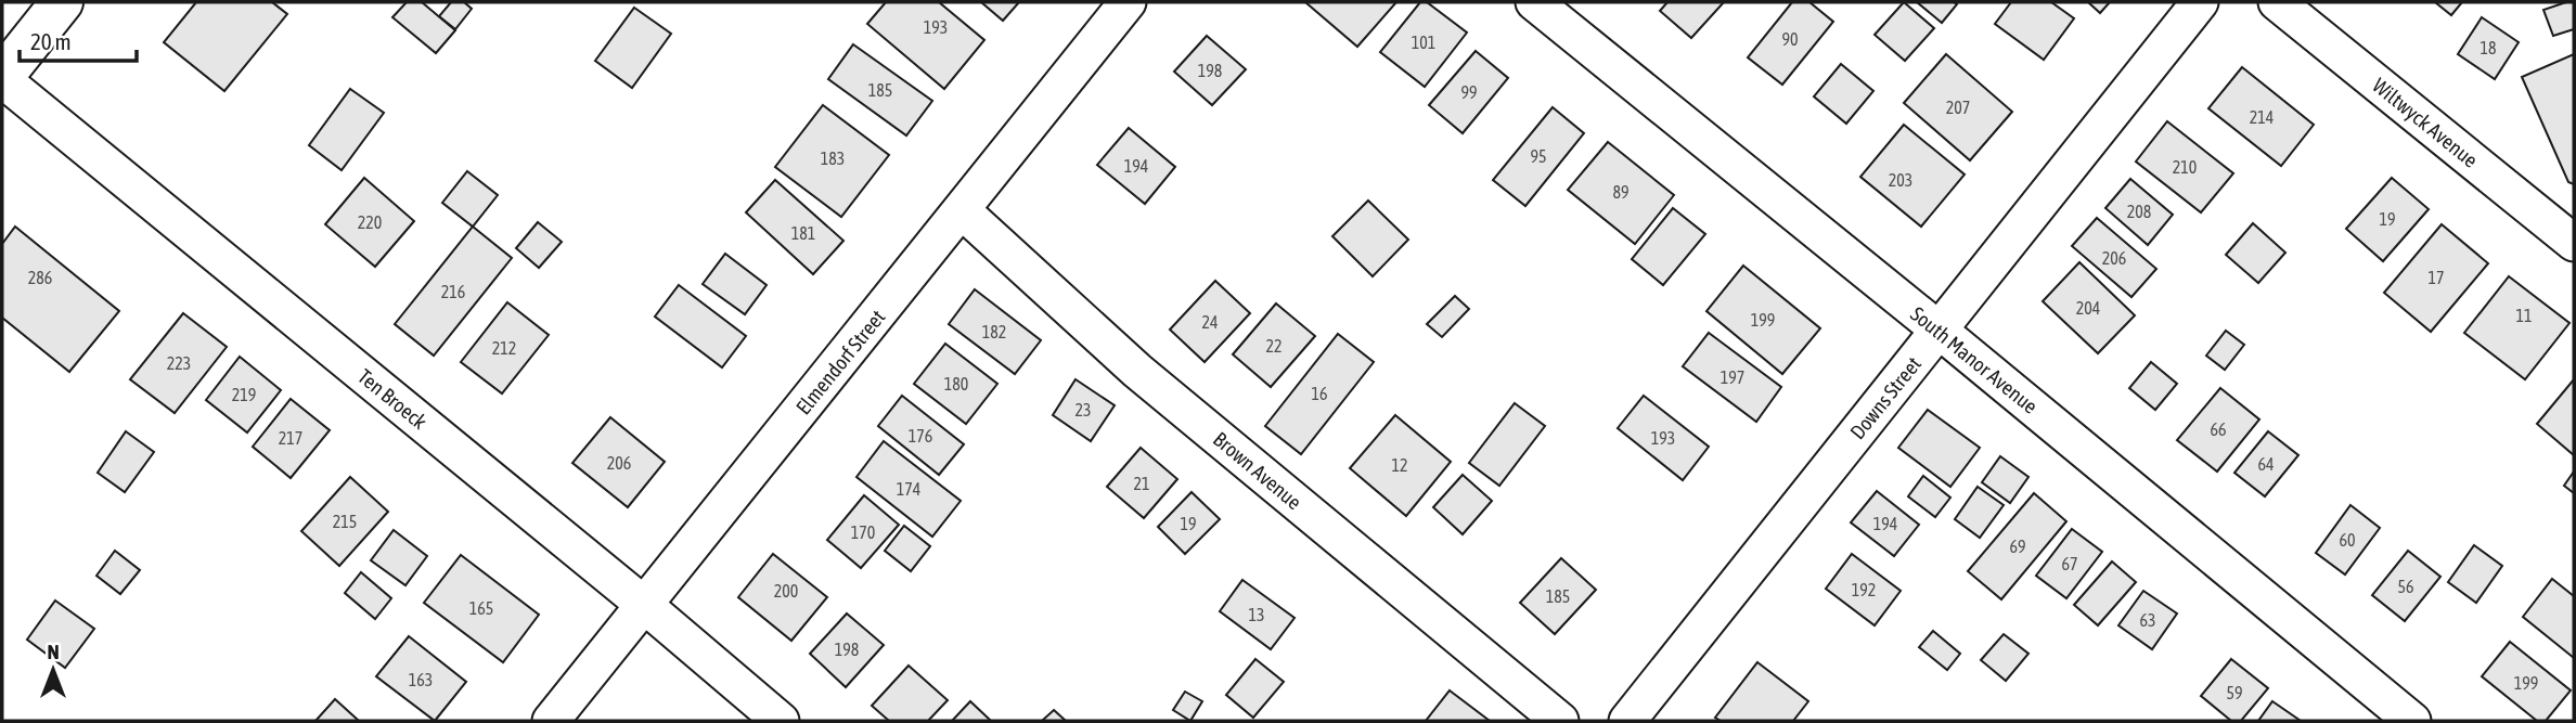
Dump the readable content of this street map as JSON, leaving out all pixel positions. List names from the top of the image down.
{
  "streets": {
    "street": [
      "Wiltwyck Avenue",
      "South Manor Avenue",
      "Elmendorf Street",
      "Downs Street",
      "Ten Broeck",
      "Brown Avenue"
    ]
  },
  "crossings": [
    ["South Manor Avenue", "Downs Street"],
    ["Elmendorf Street", "Ten Broeck"],
    ["Elmendorf Street", "Brown Avenue"]
  ],
  "house_numbers": [
    "193",
    "90",
    "101",
    "18",
    "198",
    "185",
    "99",
    "207",
    "214",
    "95",
    "183",
    "194",
    "210",
    "203",
    "89",
    "208",
    "19",
    "220",
    "181",
    "206",
    "286",
    "17",
    "216",
    "204",
    "11",
    "199",
    "24",
    "182",
    "22",
    "212",
    "223",
    "197",
    "180",
    "16",
    "219",
    "23",
    "66",
    "176",
    "217",
    "193",
    "206",
    "64",
    "12",
    "21",
    "174",
    "215",
    "19",
    "194",
    "170",
    "60",
    "69",
    "67",
    "56",
    "192",
    "200",
    "185",
    "165",
    "13",
    "63",
    "198",
    "163",
    "199",
    "59"
  ],
  "scale_bar": "20 m",
  "north": "top"
}
